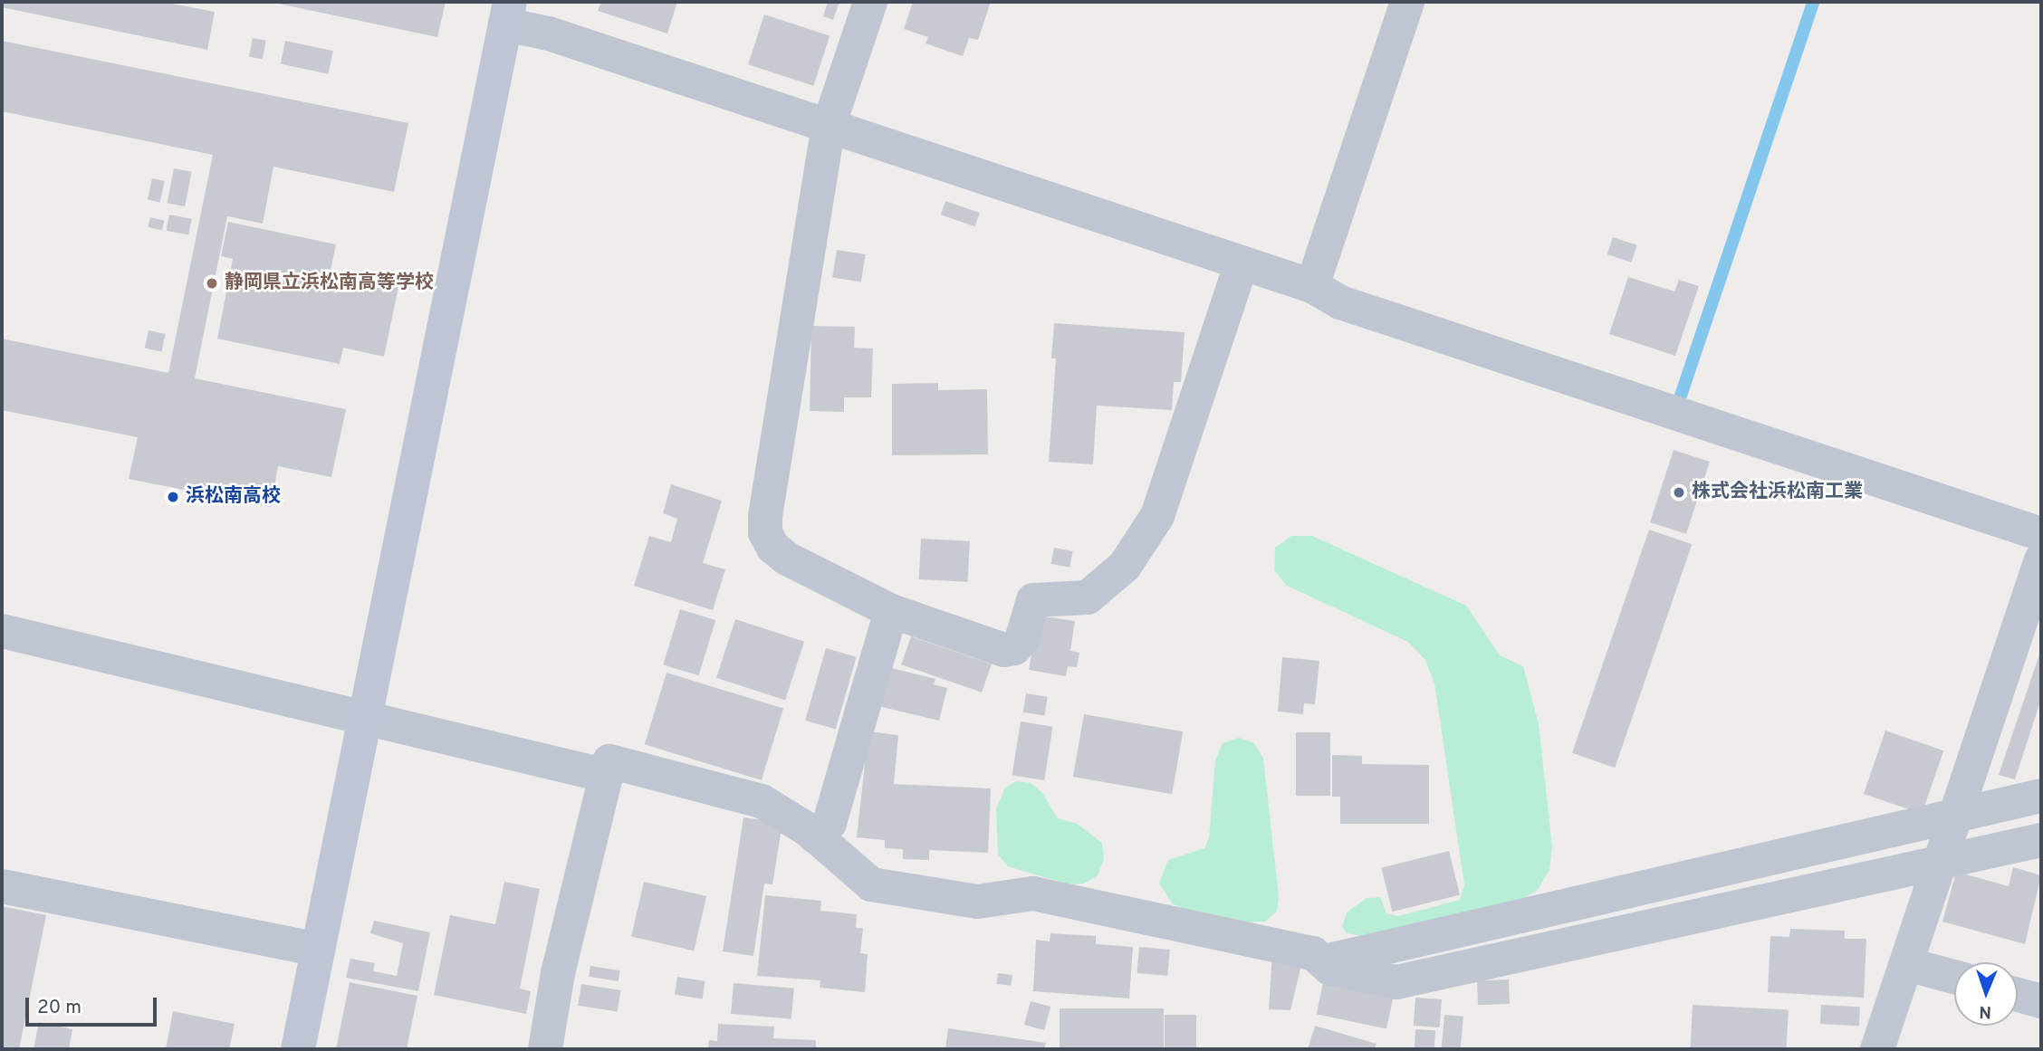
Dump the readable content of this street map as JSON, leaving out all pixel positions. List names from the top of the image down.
{
  "places": ["静岡県立浜松南高等学校", "株式会社浜松南工業", "浜松南高校"],
  "scale_bar": "20 m",
  "north": "bottom"
}
